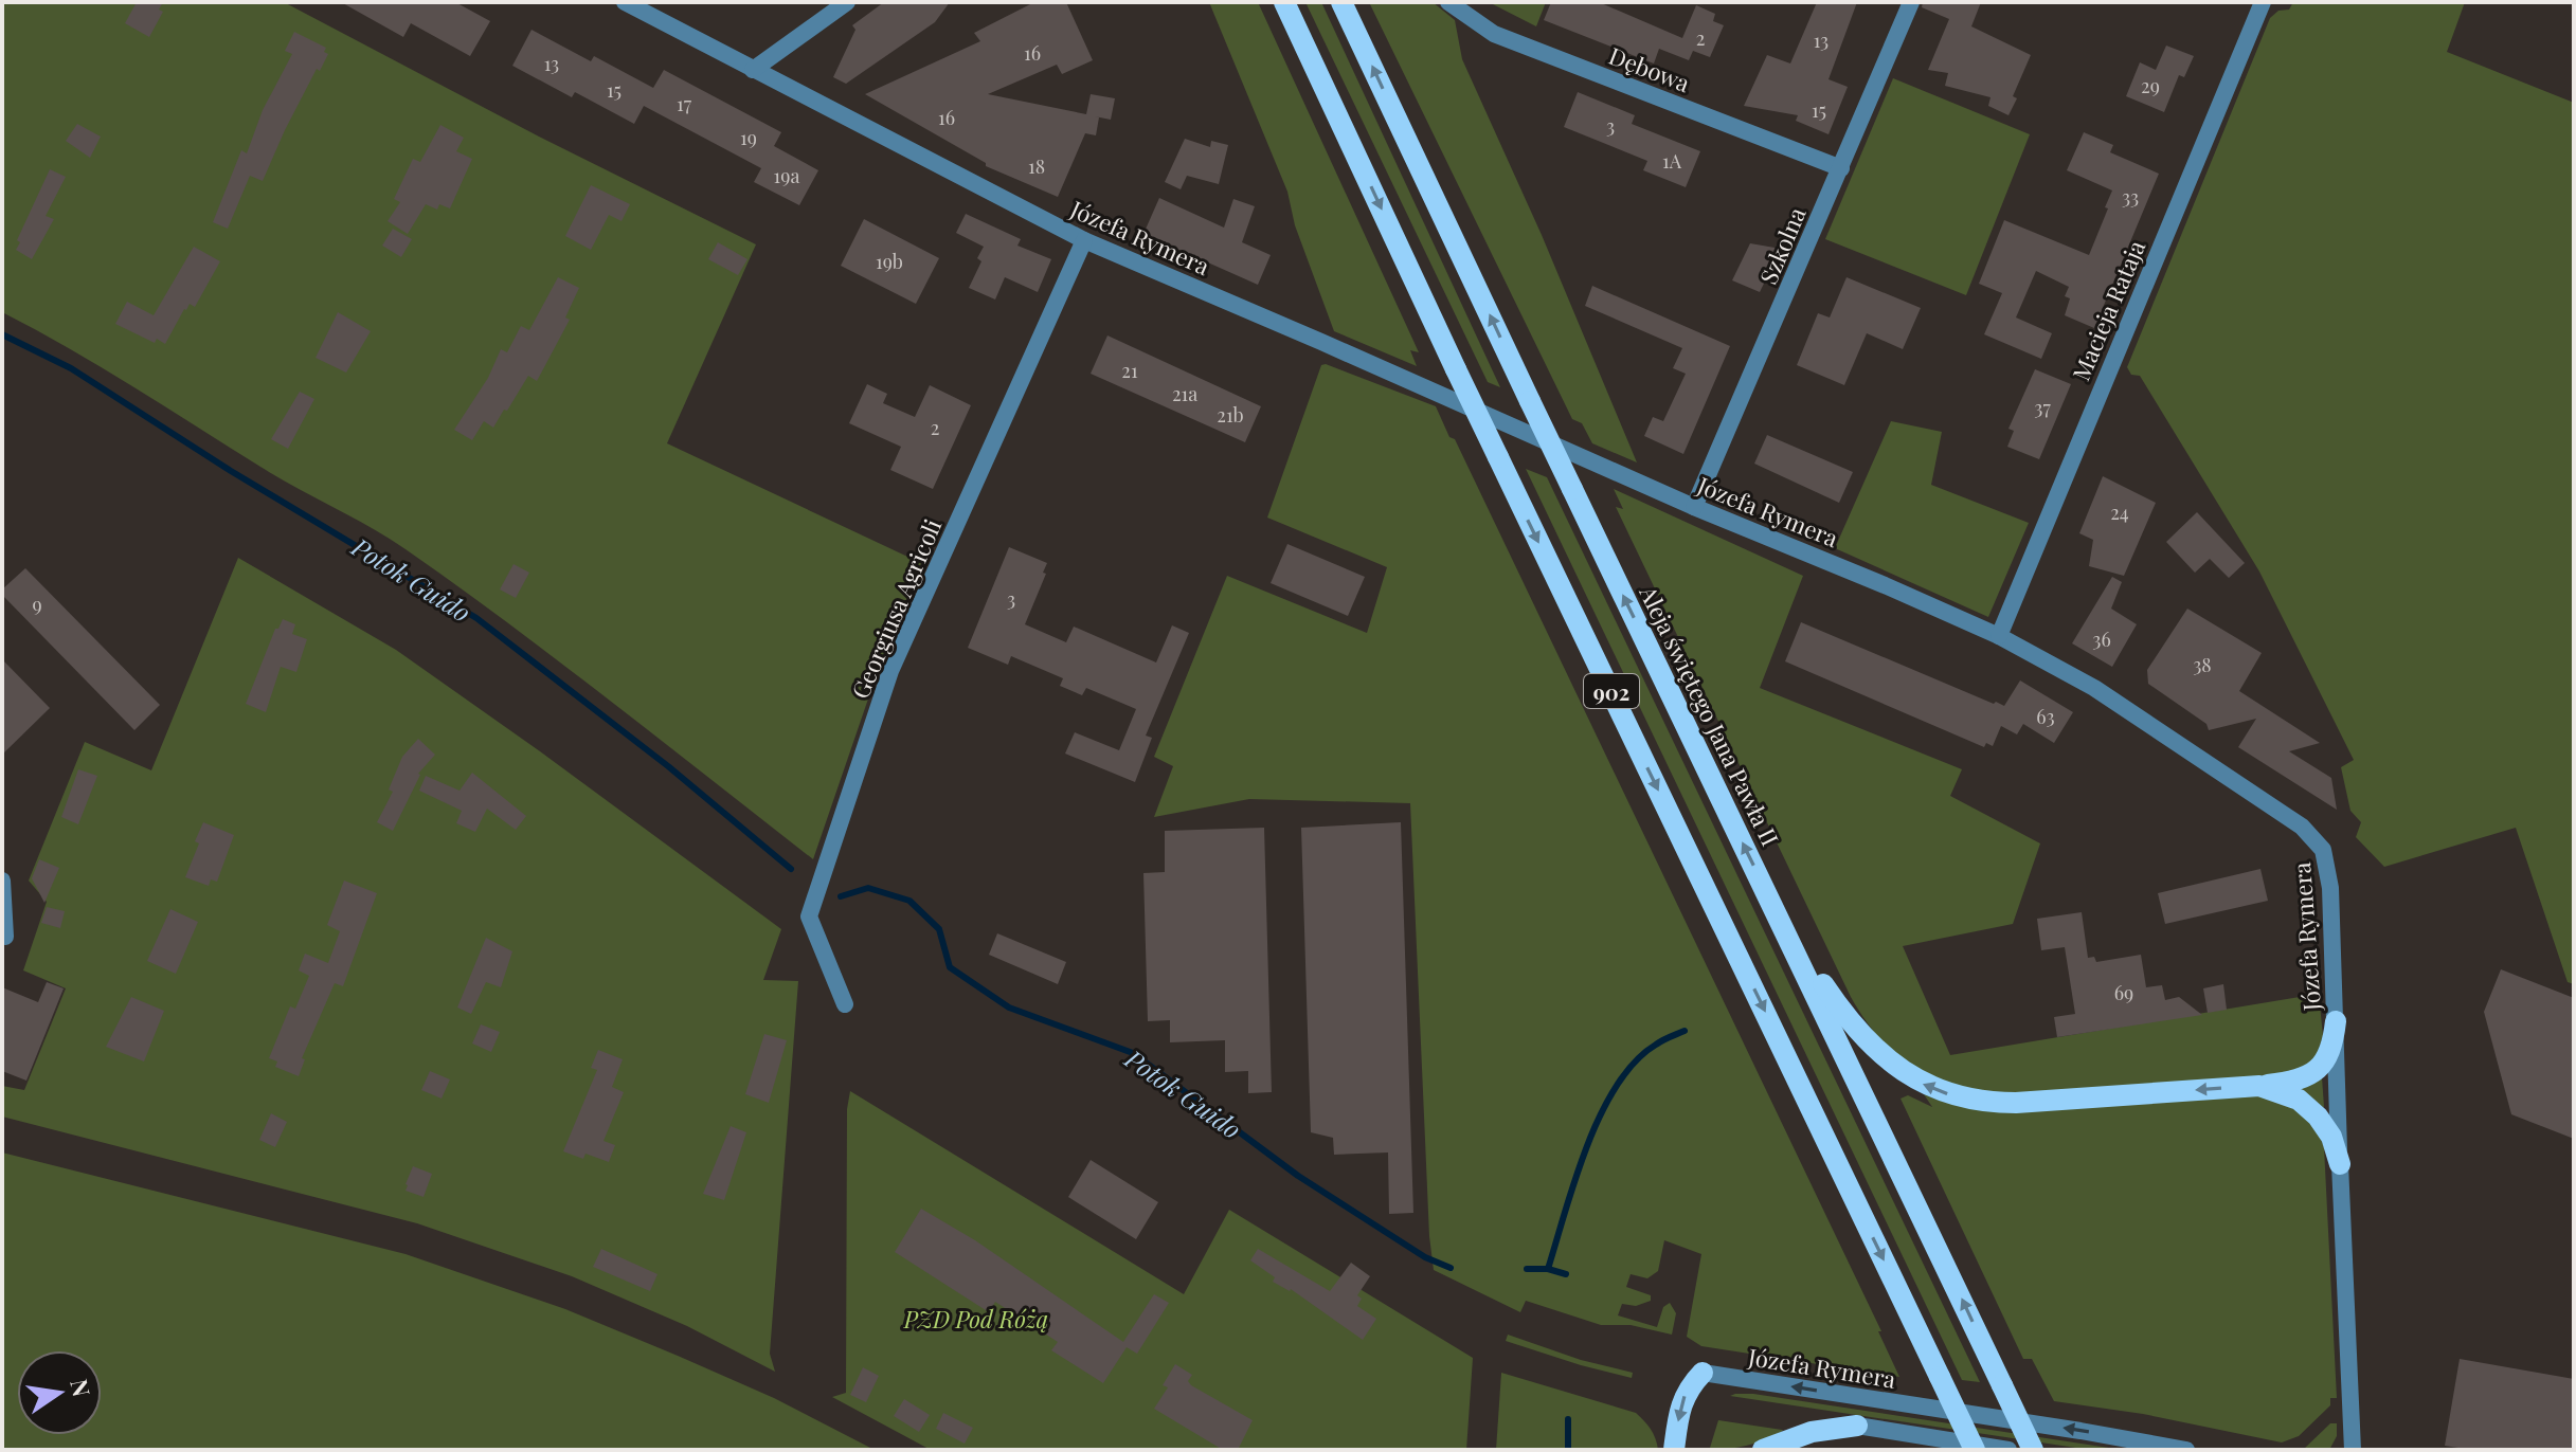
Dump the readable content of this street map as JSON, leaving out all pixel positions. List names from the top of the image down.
{
  "streets": {
    "main road": ["902", "Aleja świętego Jana Pawła II"],
    "street": [
      "Dębowa",
      "Józefa Rymera",
      "Szkolna",
      "Macieja Rataja",
      "Georgiusa Agricoli"
    ]
  },
  "crossings": [
    ["Dębowa", "Szkolna"],
    ["Józefa Rymera", "Szkolna"],
    ["Józefa Rymera", "Macieja Rataja"],
    ["Józefa Rymera", "Georgiusa Agricoli"]
  ],
  "water": ["Potok Guido"],
  "parks": ["PZD Pod Różą"],
  "house_numbers": [
    "2",
    "13",
    "16",
    "13",
    "29",
    "15",
    "17",
    "15",
    "16",
    "3",
    "19",
    "1A",
    "18",
    "19a",
    "33",
    "19b",
    "21",
    "21a",
    "37",
    "21b",
    "2",
    "24",
    "3",
    "9",
    "36",
    "38",
    "63",
    "69"
  ],
  "north": "right"
}
